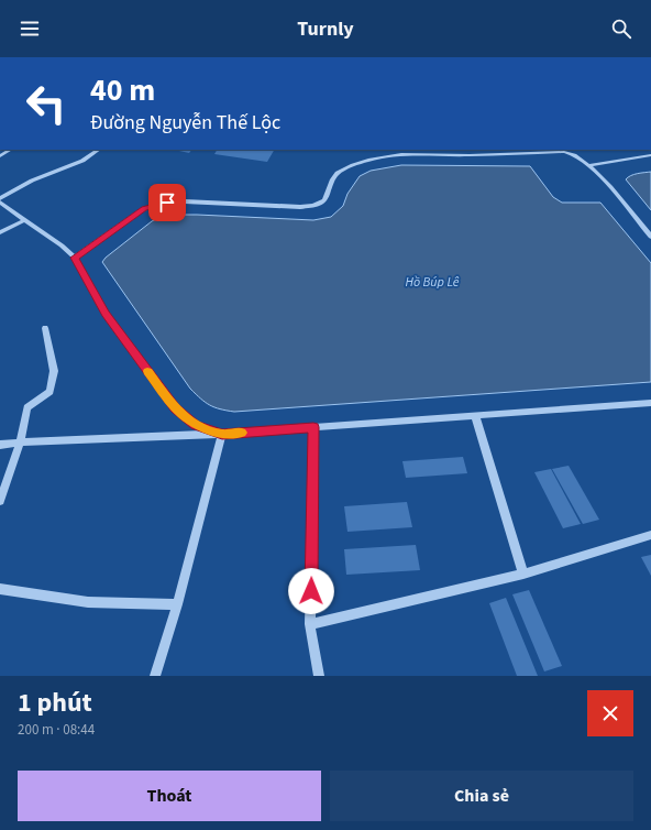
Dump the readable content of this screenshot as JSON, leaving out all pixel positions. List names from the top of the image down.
{
  "water": ["Hồ Búp Lê"],
  "page": {
    "header": "Turnly",
    "turn": ["40 m", "Đường Nguyễn Thế Lộc"],
    "heading": ["1 phút", "200 m · 08:44"],
    "buttons": ["Thoát", "Chia sẻ"]
  }
}
